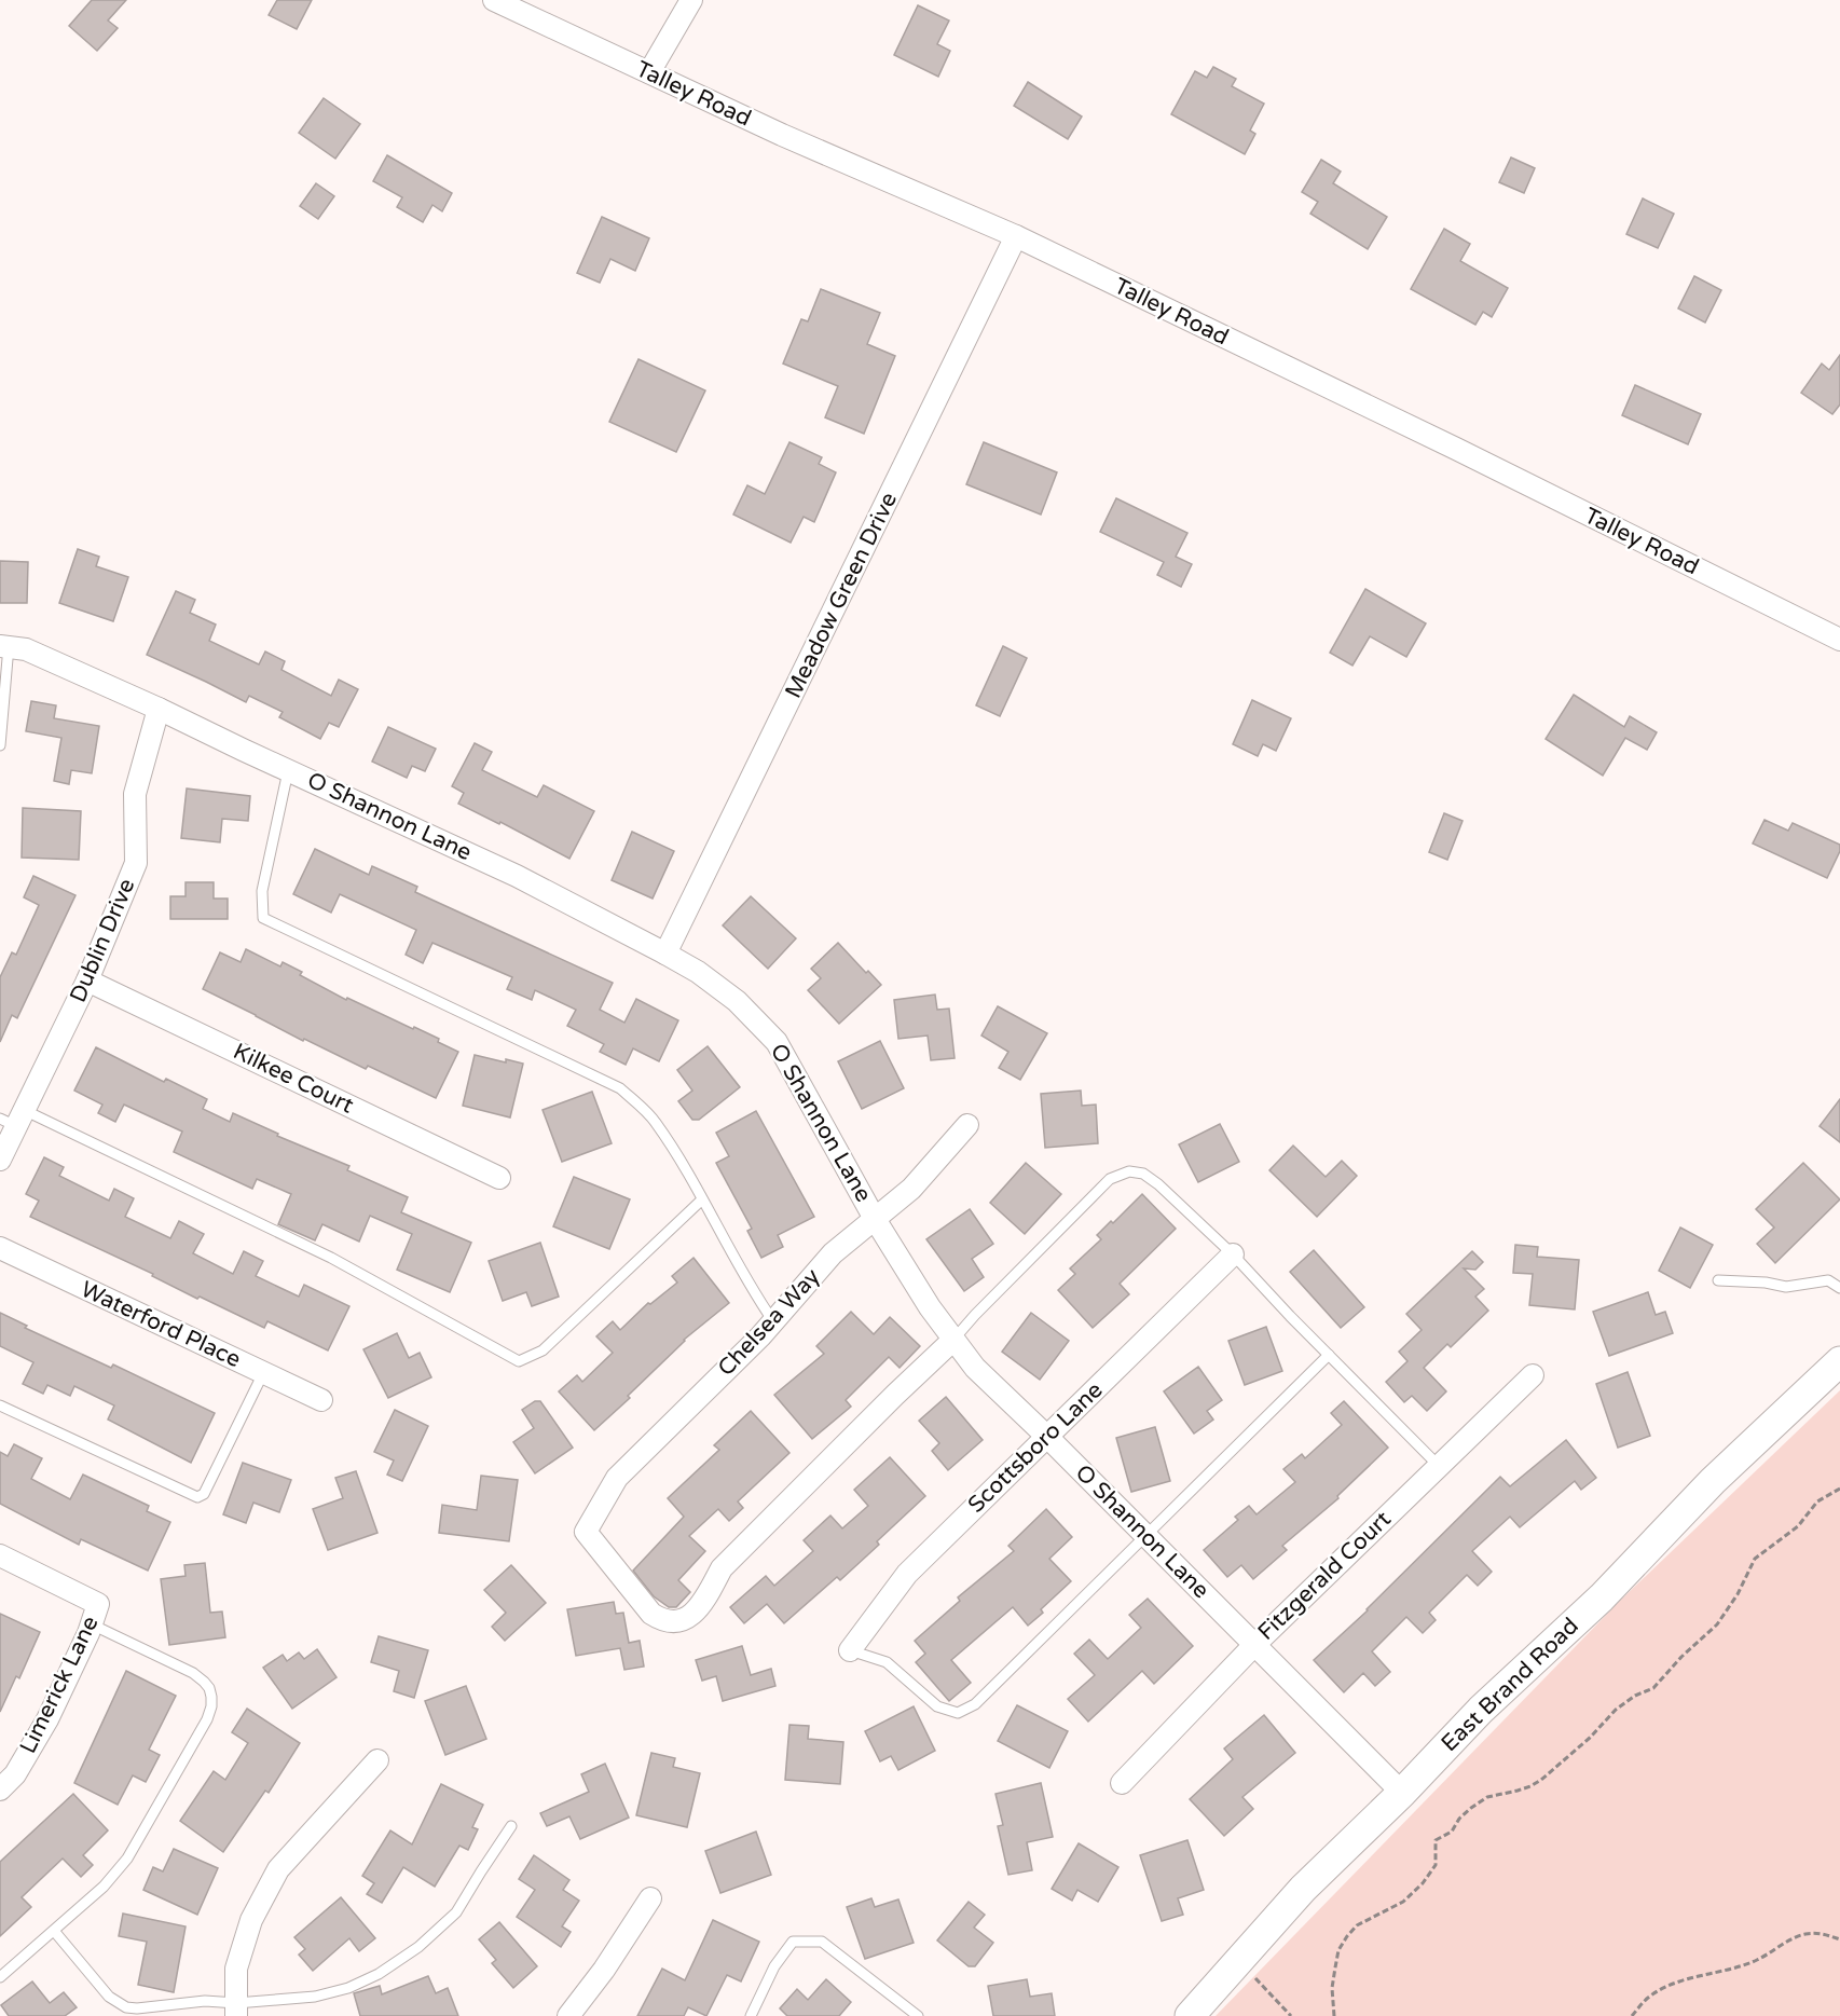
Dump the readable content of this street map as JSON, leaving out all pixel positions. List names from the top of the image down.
{
  "streets": {
    "main road": ["East Brand Road"],
    "street": [
      "Talley Road",
      "Meadow Green Drive",
      "O Shannon Lane",
      "Dublin Drive",
      "Kilkee Court",
      "Chelsea Way",
      "Waterford Place",
      "Scottsboro Lane",
      "Fitzgerald Court",
      "Limerick Lane"
    ]
  },
  "crossings": [
    ["Talley Road", "Meadow Green Drive"],
    ["Meadow Green Drive", "O Shannon Lane"],
    ["O Shannon Lane", "Dublin Drive"],
    ["O Shannon Lane", "Chelsea Way"],
    ["O Shannon Lane", "Scottsboro Lane"],
    ["O Shannon Lane", "Fitzgerald Court"],
    ["O Shannon Lane", "East Brand Road"],
    ["Dublin Drive", "Kilkee Court"]
  ]
}
